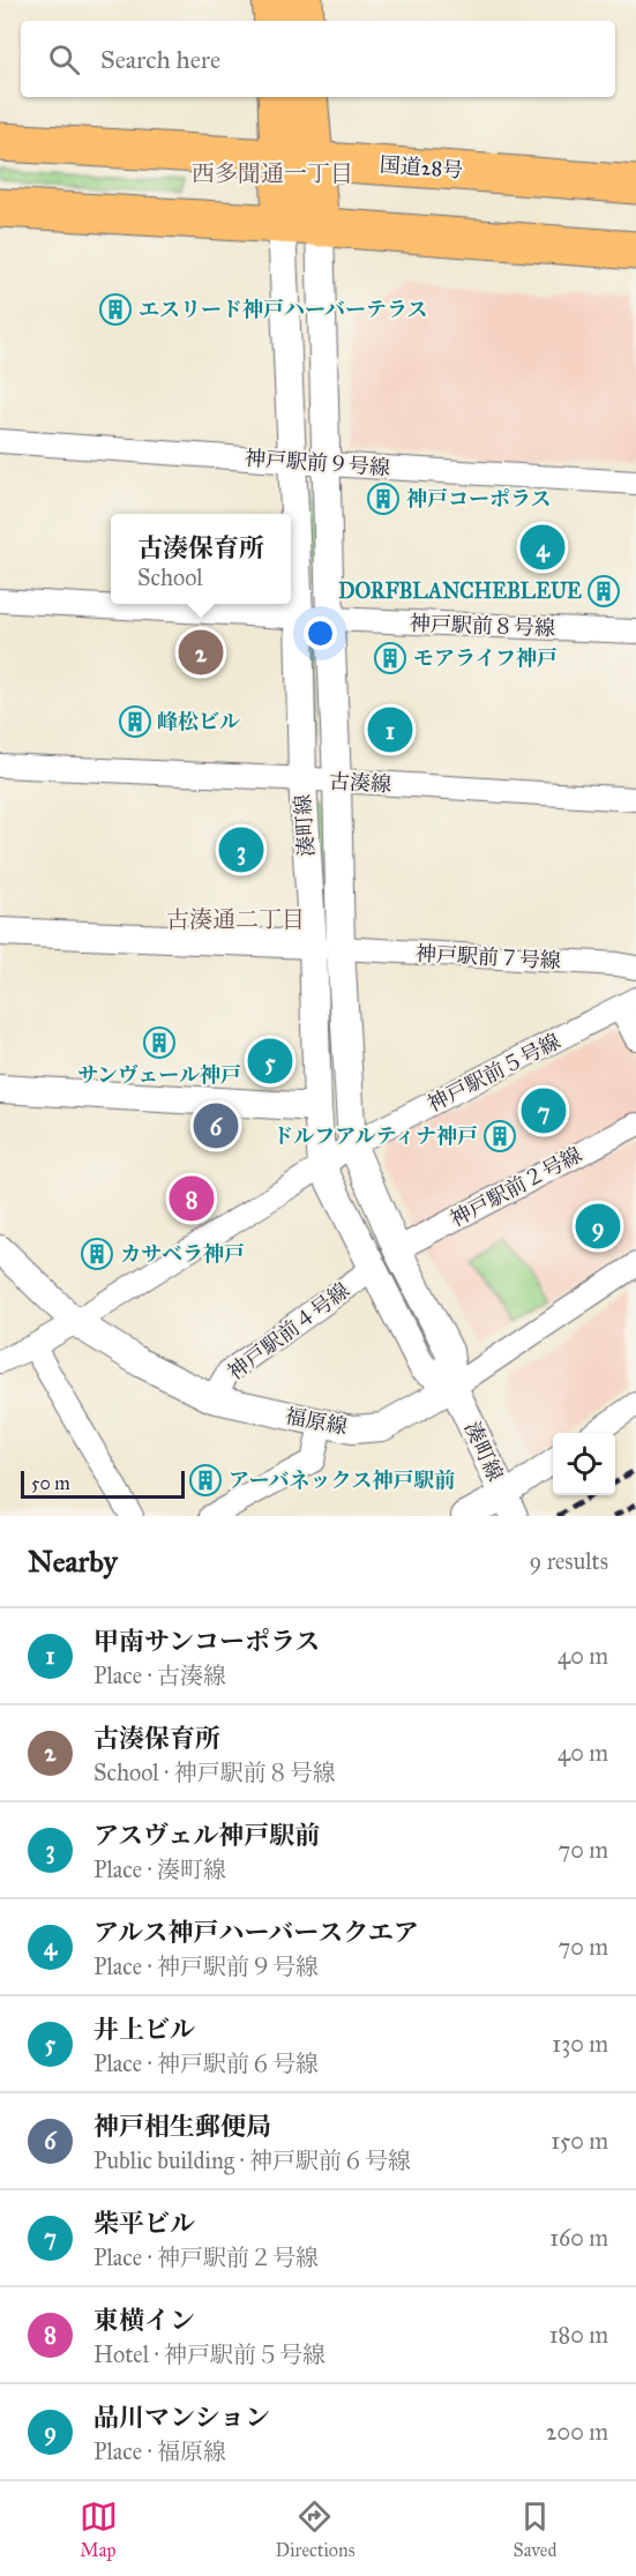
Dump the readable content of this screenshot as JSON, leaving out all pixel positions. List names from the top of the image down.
{
  "streets": {
    "highway": ["国道28号"],
    "street": [
      "神戸駅前９号線",
      "神戸駅前８号線",
      "古湊線",
      "湊町線",
      "神戸駅前７号線",
      "神戸駅前５号線",
      "神戸駅前２号線",
      "神戸駅前４号線",
      "福原線"
    ]
  },
  "crossings": [
    ["神戸駅前９号線", "湊町線"],
    ["神戸駅前８号線", "湊町線"],
    ["古湊線", "湊町線"],
    ["湊町線", "神戸駅前７号線"],
    ["湊町線", "神戸駅前５号線"],
    ["湊町線", "神戸駅前２号線"],
    ["湊町線", "神戸駅前４号線"],
    ["湊町線", "福原線"],
    ["神戸駅前４号線", "福原線"]
  ],
  "districts": ["西多聞通一丁目", "古湊通二丁目"],
  "places": {
    "building": [
      "エスリード神戸ハーバーテラス",
      "神戸コーポラス",
      "DORFBLANCHEBLEUE",
      "モアライフ神戸",
      "峰松ビル",
      "サンヴェール神戸",
      "ドルフアルティナ神戸",
      "カサベラ神戸",
      "アーバネックス神戸駅前"
    ]
  },
  "scale_bar": "50 m",
  "page": {
    "search": "Search here",
    "popup": ["古湊保育所", "School"],
    "pins": [
      "4",
      "2",
      "1",
      "3",
      "5",
      "7",
      "6",
      "8",
      "9"
    ],
    "scale": "50 m",
    "heading": ["Nearby", "9 results"],
    "list": [
      {
        "mark": "1",
        "name": "甲南サンコーポラス",
        "note": "Place · 古湊線",
        "value": "40 m"
      },
      {
        "mark": "2",
        "name": "古湊保育所",
        "note": "School · 神戸駅前８号線",
        "value": "40 m"
      },
      {
        "mark": "3",
        "name": "アスヴェル神戸駅前",
        "note": "Place · 湊町線",
        "value": "70 m"
      },
      {
        "mark": "4",
        "name": "アルス神戸ハーバースクエア",
        "note": "Place · 神戸駅前９号線",
        "value": "70 m"
      },
      {
        "mark": "5",
        "name": "井上ビル",
        "note": "Place · 神戸駅前６号線",
        "value": "130 m"
      },
      {
        "mark": "6",
        "name": "神戸相生郵便局",
        "note": "Public building · 神戸駅前６号線",
        "value": "150 m"
      },
      {
        "mark": "7",
        "name": "柴平ビル",
        "note": "Place · 神戸駅前２号線",
        "value": "160 m"
      },
      {
        "mark": "8",
        "name": "東横イン",
        "note": "Hotel · 神戸駅前５号線",
        "value": "180 m"
      },
      {
        "mark": "9",
        "name": "品川マンション",
        "note": "Place · 福原線",
        "value": "200 m"
      }
    ],
    "nav": ["Map", "Directions", "Saved"]
  }
}
